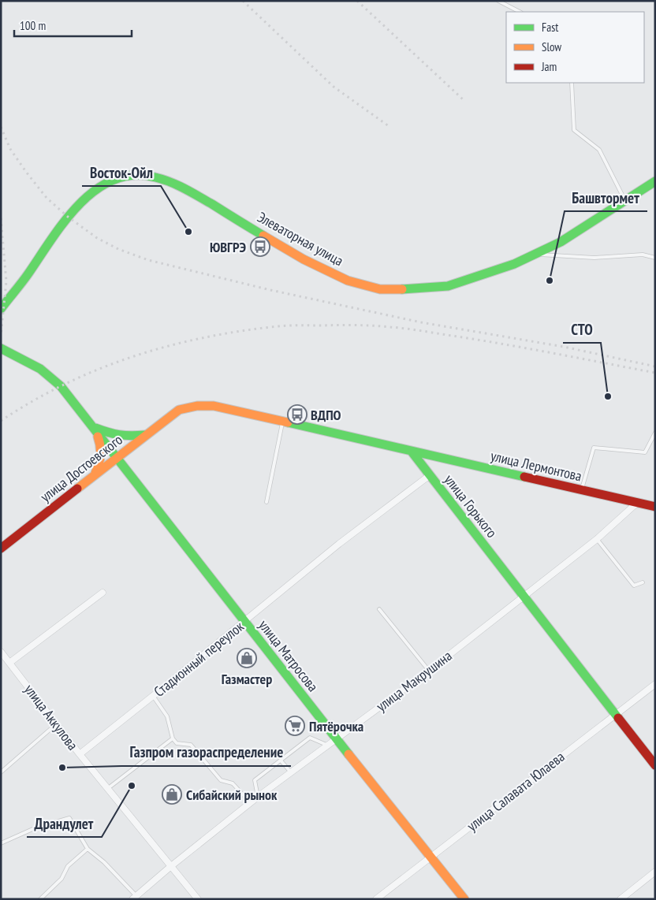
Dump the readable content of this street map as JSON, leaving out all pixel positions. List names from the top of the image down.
{
  "streets": {
    "main road": [
      "Элеваторная улица",
      "улица Лермонтова",
      "улица Достоевского",
      "улица Горького",
      "улица Матросова"
    ],
    "street": [
      "Стадионный переулок",
      "улица Макрушина",
      "улица Аккулова",
      "улица Салавата Юлаева"
    ]
  },
  "crossings": [
    ["улица Лермонтова", "улица Горького"],
    ["улица Лермонтова", "улица Макрушина"],
    ["улица Достоевского", "улица Матросова"],
    ["улица Горького", "Стадионный переулок"],
    ["улица Горького", "улица Макрушина"],
    ["улица Горького", "улица Салавата Юлаева"],
    ["улица Матросова", "Стадионный переулок"],
    ["улица Матросова", "улица Макрушина"],
    ["улица Матросова", "улица Салавата Юлаева"],
    ["Стадионный переулок", "улица Аккулова"],
    ["улица Макрушина", "улица Аккулова"]
  ],
  "places": {
    "other": [
      "Восток-Ойл",
      "Башвтормет",
      "СТО",
      "Газпром газораспределение",
      "Драндулет"
    ],
    "bus stop": ["ЮВГРЭ", "ВДПО"],
    "shop": ["Газмастер", "Сибайский рынок"],
    "supermarket": ["Пятёрочка"]
  },
  "legend": ["Fast", "Slow", "Jam"],
  "scale_bar": "100 m"
}
